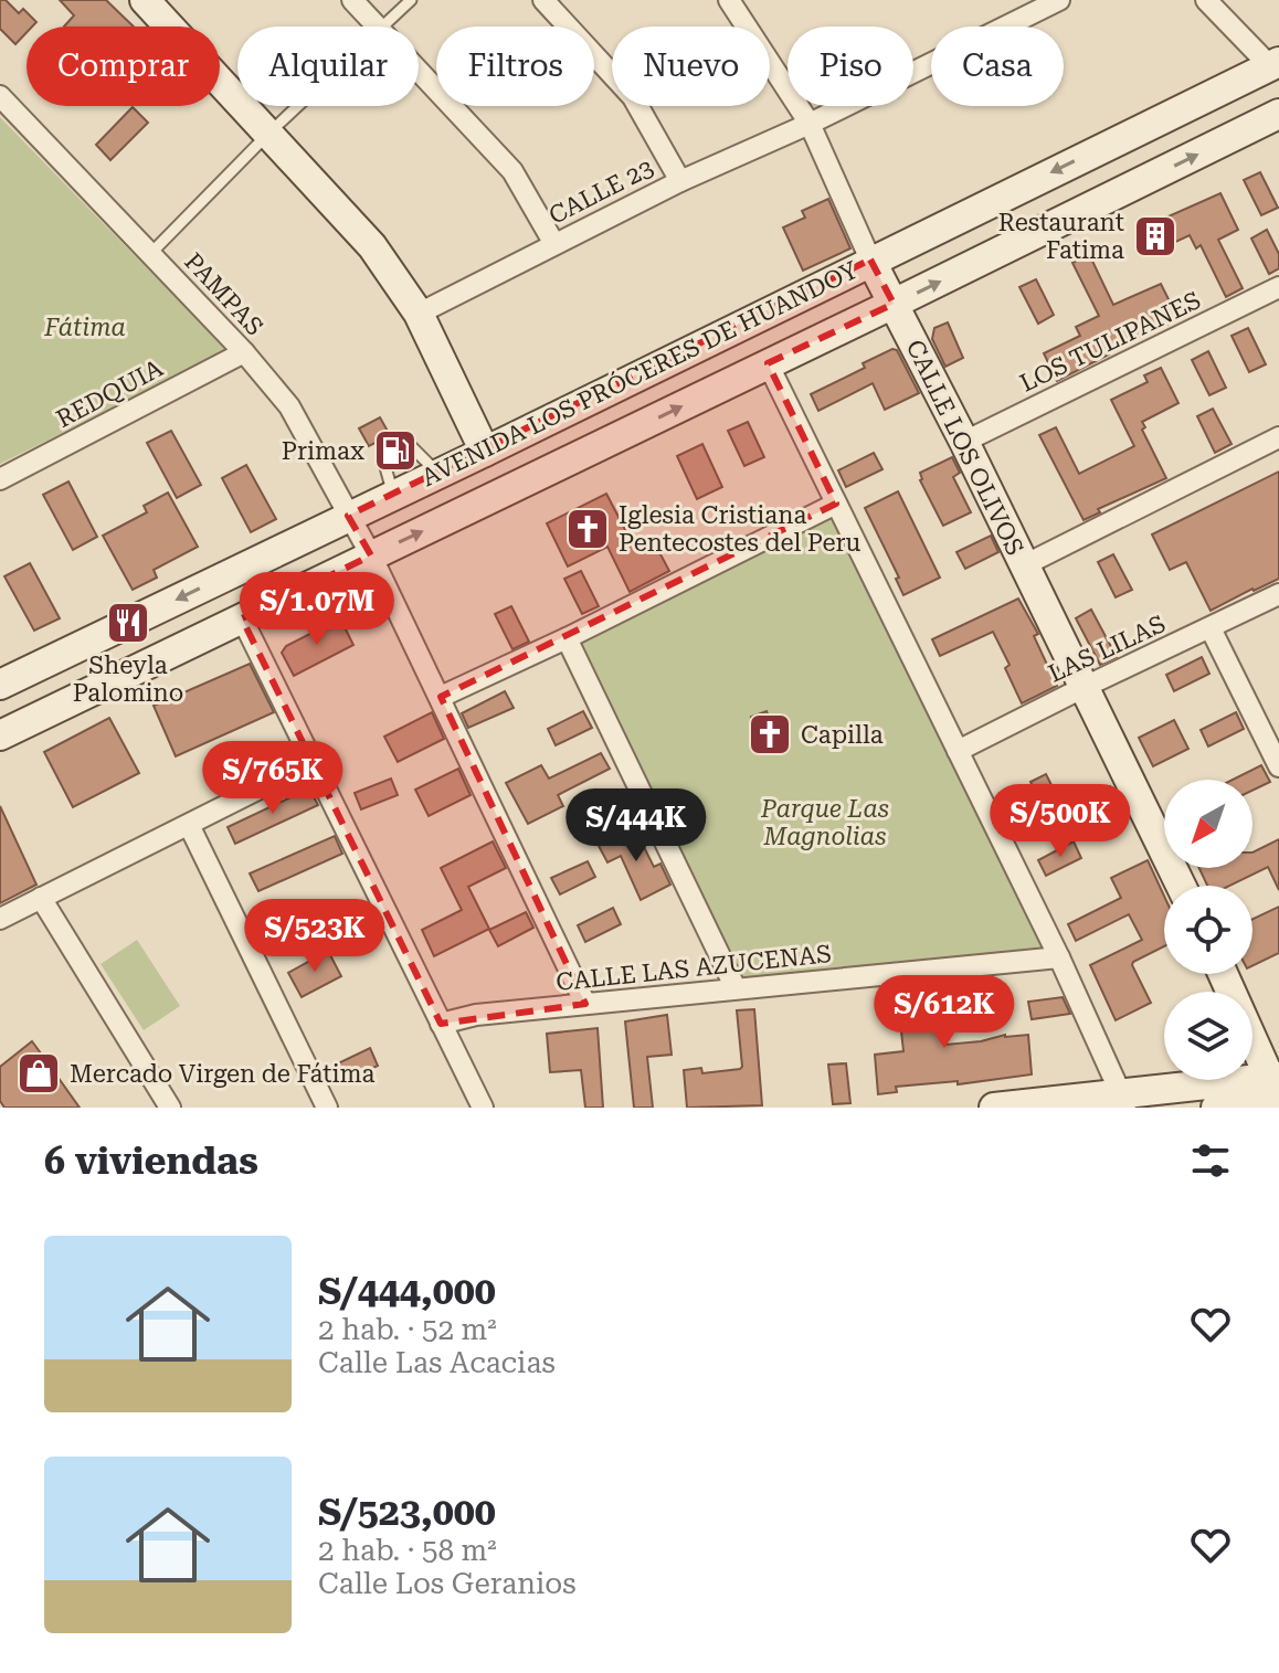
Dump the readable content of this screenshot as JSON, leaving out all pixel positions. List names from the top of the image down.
{
  "streets": {
    "main road": ["AVENIDA LOS PRÓCERES DE HUANDOY", "CALLE LOS OLIVOS"],
    "street": [
      "CALLE 23",
      "PAMPAS",
      "LOS TULIPANES",
      "REDQUIA",
      "LAS LILAS",
      "CALLE LAS AZUCENAS"
    ]
  },
  "crossings": [
    ["CALLE 23", "CALLE LOS OLIVOS"],
    ["PAMPAS", "AVENIDA LOS PRÓCERES DE HUANDOY"],
    ["PAMPAS", "REDQUIA"],
    ["PAMPAS", "CALLE LAS AZUCENAS"],
    ["LOS TULIPANES", "CALLE LOS OLIVOS"],
    ["AVENIDA LOS PRÓCERES DE HUANDOY", "CALLE LOS OLIVOS"],
    ["CALLE LOS OLIVOS", "LAS LILAS"]
  ],
  "parks": ["Fátima", "Parque Las Magnolias"],
  "places": {
    "building": ["Restaurant Fatima"],
    "fuel station": ["Primax"],
    "church": ["Iglesia Cristiana Pentecostes del Peru", "Capilla"],
    "restaurant": ["Sheyla Palomino"],
    "shop": ["Mercado Virgen de Fátima"]
  },
  "north": "bottom left",
  "page": {
    "chip": [
      "Comprar",
      "Alquilar",
      "Filtros",
      "Nuevo",
      "Piso",
      "Casa"
    ],
    "price": [
      "S/1.07M",
      "S/765K",
      "S/500K",
      "S/444K",
      "S/523K",
      "S/612K"
    ],
    "heading": "6 viviendas",
    "list": [
      {
        "name": "S/444,000",
        "note": "2 hab. · 52 m² · Calle Las Acacias"
      },
      {
        "name": "S/523,000",
        "note": "2 hab. · 58 m² · Calle Los Geranios"
      }
    ]
  }
}
